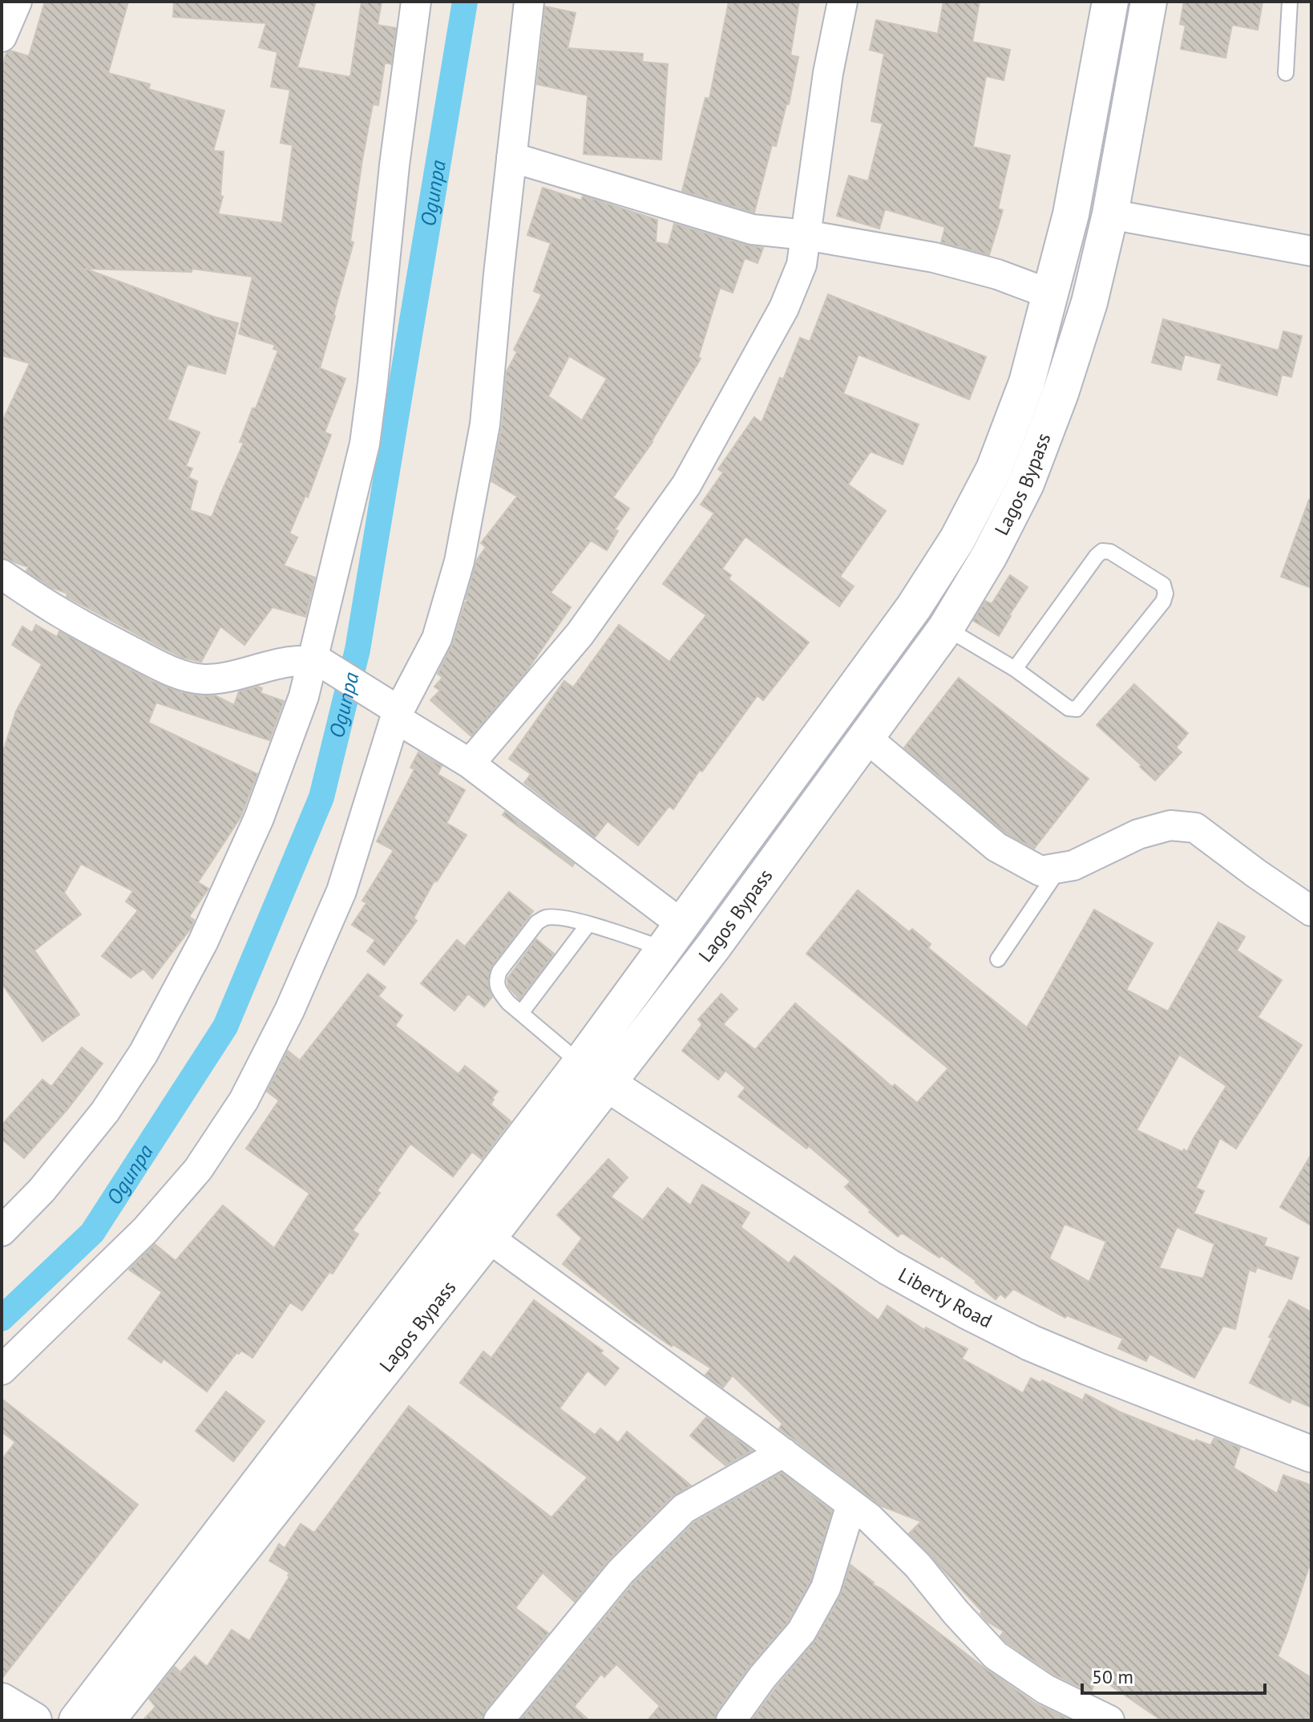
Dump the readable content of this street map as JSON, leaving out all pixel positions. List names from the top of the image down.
{
  "streets": {
    "main road": ["Lagos Bypass", "Liberty Road"]
  },
  "crossings": [
    ["Lagos Bypass", "Liberty Road"]
  ],
  "water": ["Ogunpa"],
  "scale_bar": "50 m"
}
